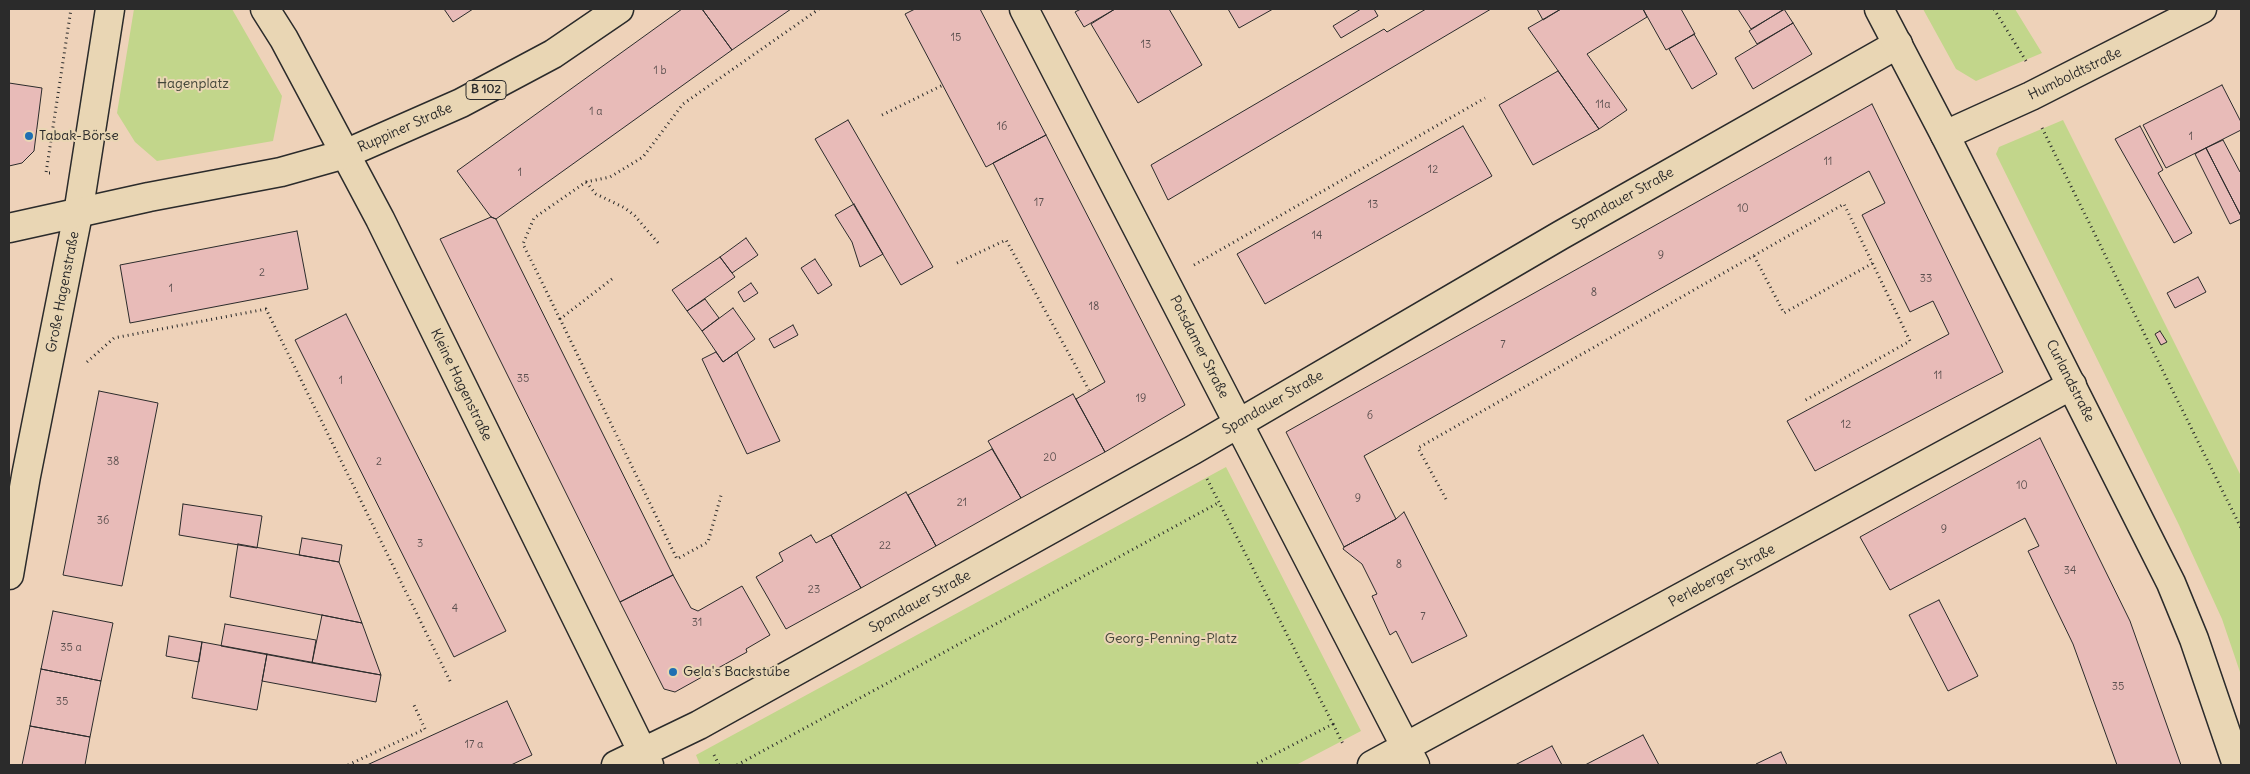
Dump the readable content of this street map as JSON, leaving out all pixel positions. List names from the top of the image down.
{
  "streets": {
    "street": [
      "Humboldtstraße",
      "B 102",
      "Ruppiner Straße",
      "Spandauer Straße",
      "Große Hagenstraße",
      "Potsdamer Straße",
      "Curlandstraße",
      "Kleine Hagenstraße",
      "Perleberger Straße"
    ]
  },
  "crossings": [
    ["Humboldtstraße", "Curlandstraße"],
    ["B 102", "Ruppiner Straße"],
    ["B 102", "Große Hagenstraße"],
    ["B 102", "Kleine Hagenstraße"],
    ["Ruppiner Straße", "Kleine Hagenstraße"],
    ["Spandauer Straße", "Potsdamer Straße"],
    ["Spandauer Straße", "Curlandstraße"],
    ["Spandauer Straße", "Kleine Hagenstraße"],
    ["Potsdamer Straße", "Perleberger Straße"],
    ["Curlandstraße", "Perleberger Straße"]
  ],
  "parks": ["Hagenplatz", "Georg-Penning-Platz"],
  "places": ["Tabak-Börse", "Gela's Backstube"],
  "house_numbers": [
    "15",
    "13",
    "1 b",
    "11a",
    "1 a",
    "16",
    "1",
    "11",
    "12",
    "1",
    "17",
    "13",
    "10",
    "14",
    "9",
    "2",
    "33",
    "1",
    "8",
    "18",
    "7",
    "11",
    "35",
    "1",
    "19",
    "6",
    "12",
    "20",
    "38",
    "2",
    "10",
    "9",
    "21",
    "36",
    "9",
    "3",
    "22",
    "8",
    "34",
    "23",
    "4",
    "7",
    "31",
    "35 a",
    "35",
    "35",
    "17 a"
  ]
}
